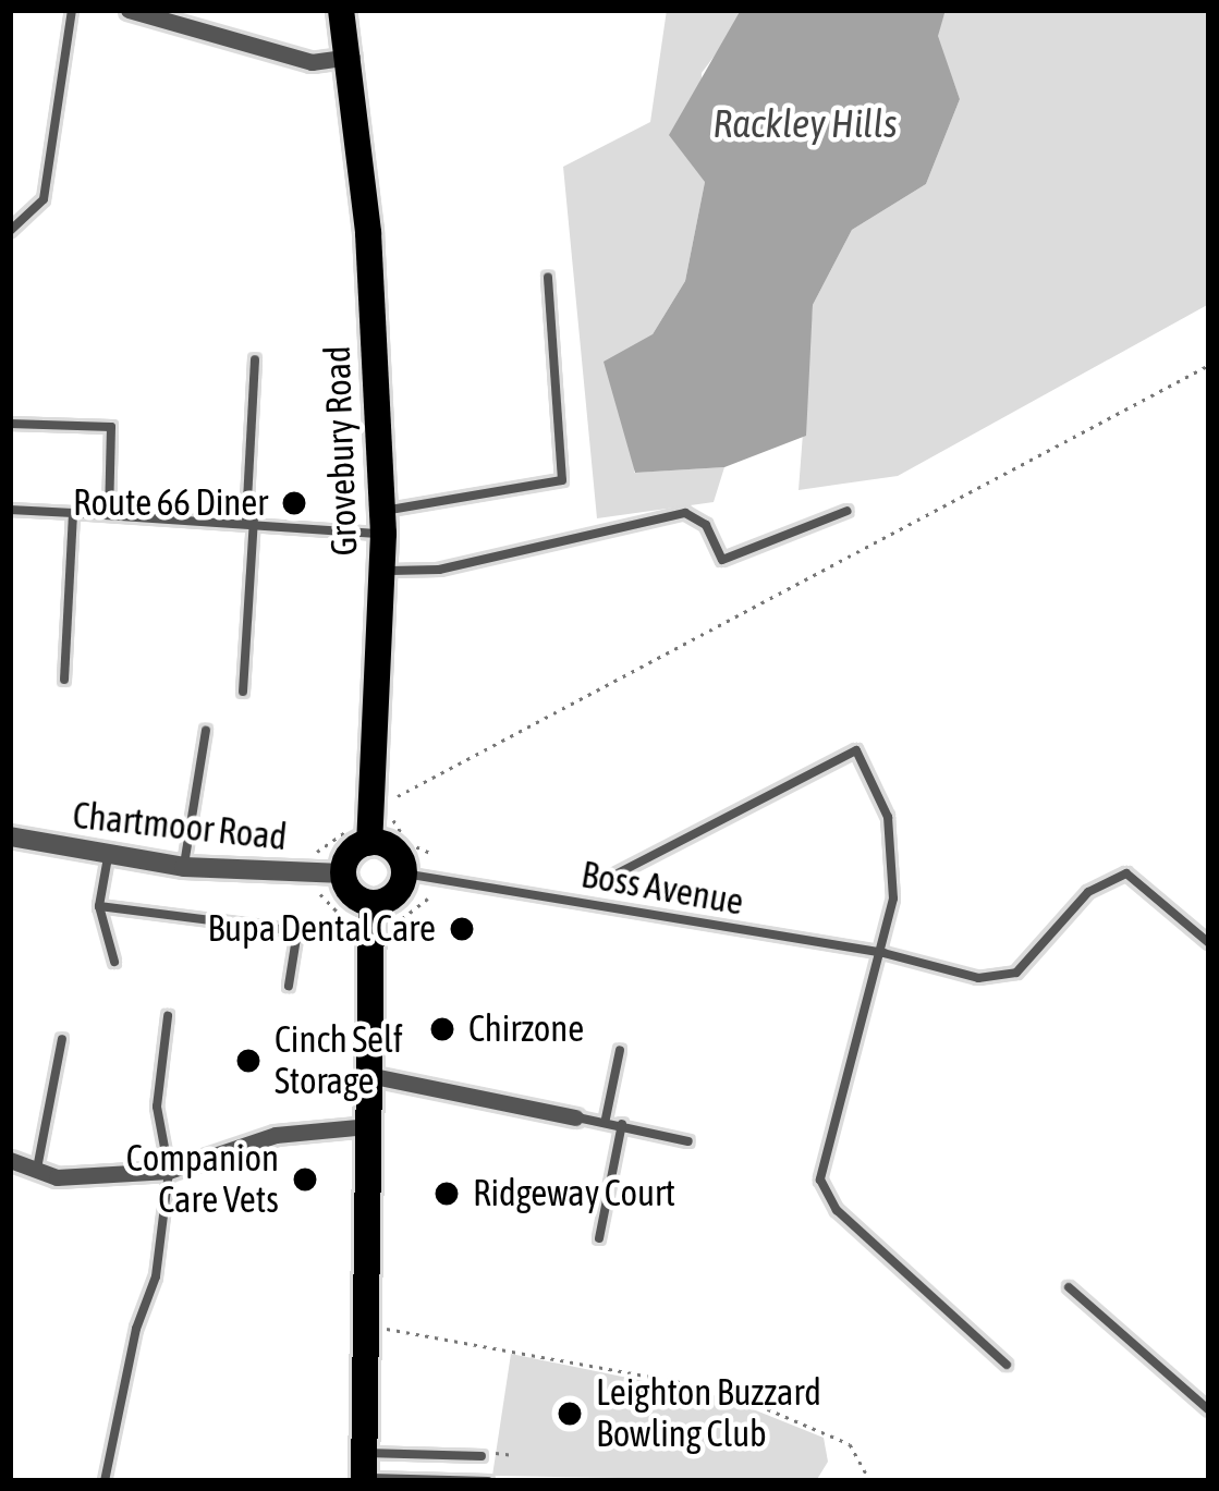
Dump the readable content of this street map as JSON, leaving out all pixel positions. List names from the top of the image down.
{
  "streets": {
    "main road": ["Grovebury Road"],
    "street": ["Chartmoor Road"],
    "lane": ["Boss Avenue"]
  },
  "crossings": [
    ["Grovebury Road", "Chartmoor Road"],
    ["Grovebury Road", "Boss Avenue"],
    ["Chartmoor Road", "Boss Avenue"]
  ],
  "water": ["Rackley Hills"],
  "places": [
    "Route 66 Diner",
    "Bupa Dental Care",
    "Chirzone",
    "Cinch Self Storage",
    "Companion Care Vets",
    "Ridgeway Court",
    "Leighton Buzzard Bowling Club"
  ]
}
